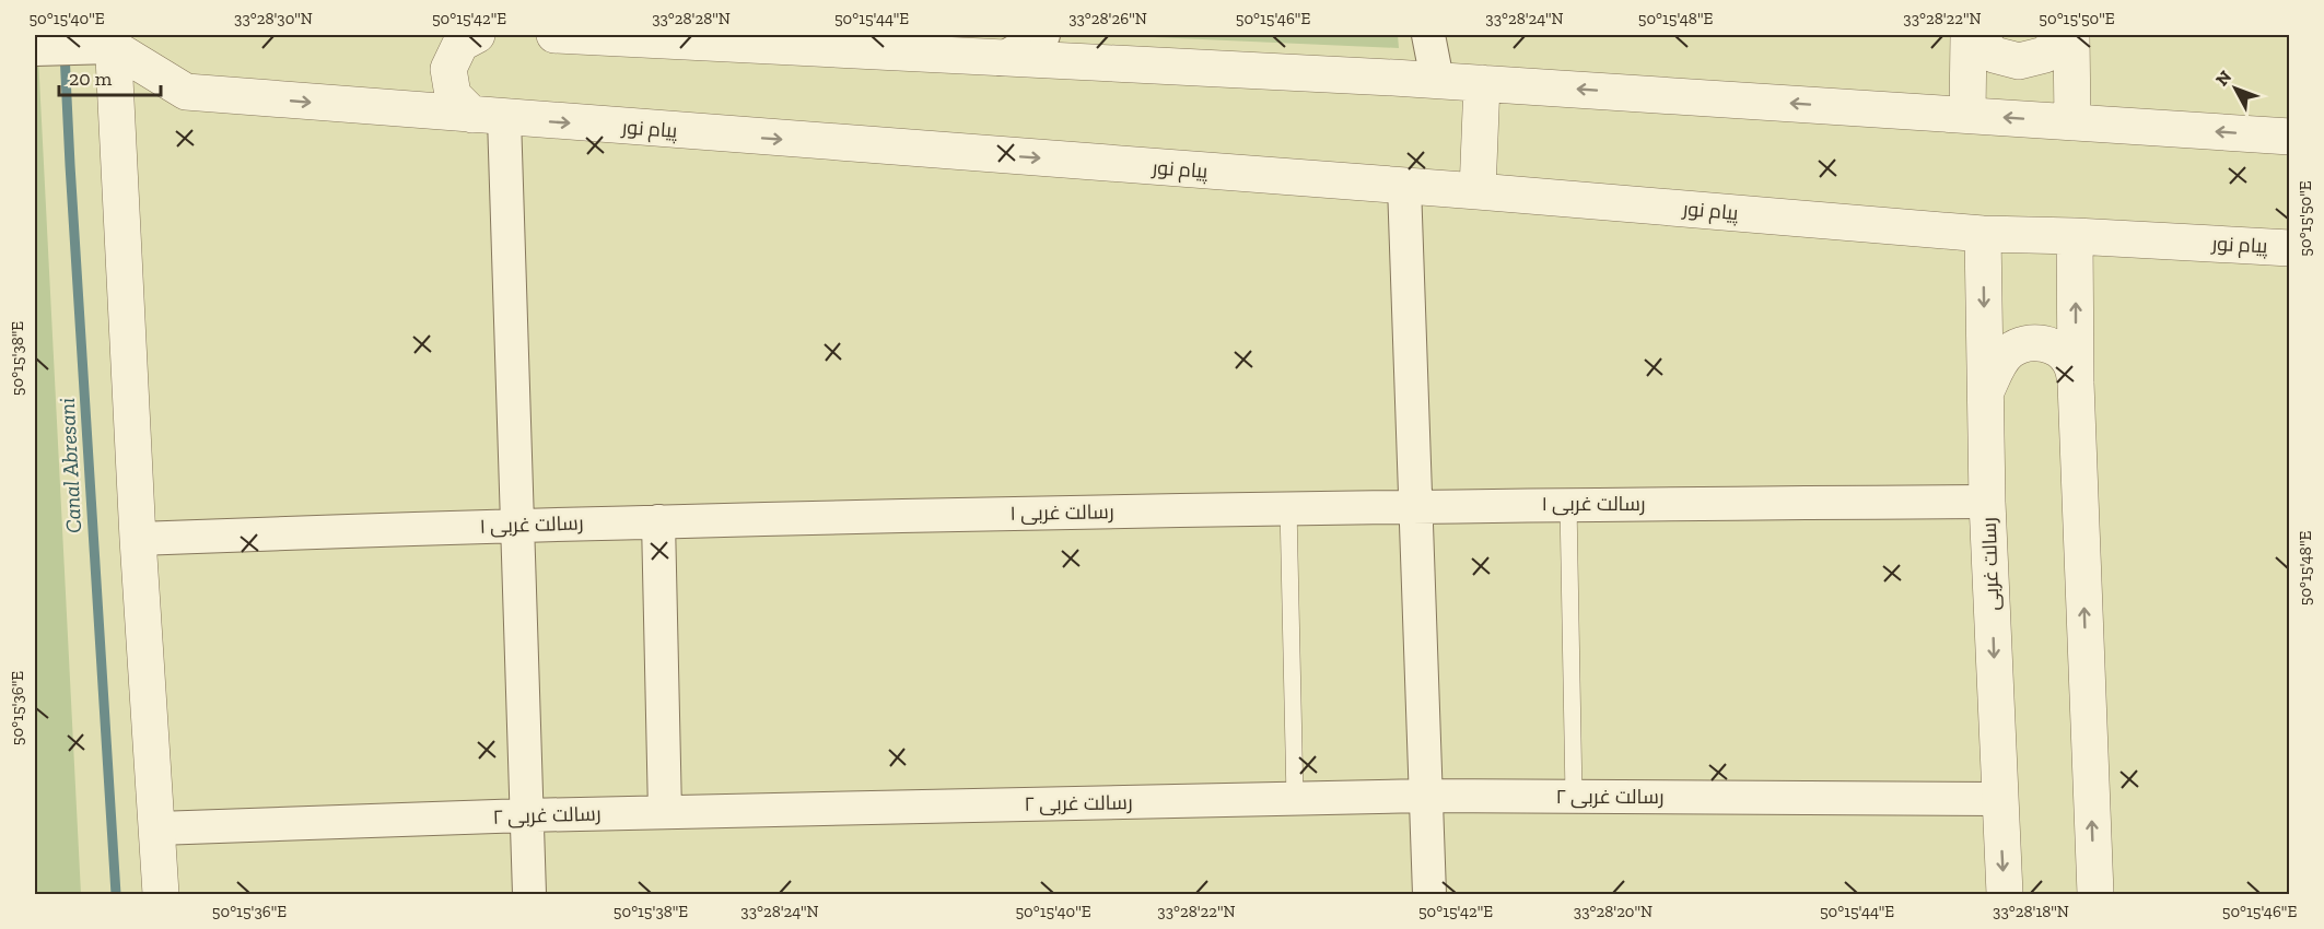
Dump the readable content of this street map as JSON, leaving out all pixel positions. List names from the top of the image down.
{
  "streets": {
    "street": [
      "پیام نور",
      "رسالت غربی ۱",
      "رسالت غربی",
      "رسالت غربی ۲"
    ]
  },
  "crossings": [
    ["پیام نور", "رسالت غربی"],
    ["رسالت غربی ۱", "رسالت غربی"],
    ["رسالت غربی", "رسالت غربی ۲"]
  ],
  "water": ["Canal Abresani"],
  "scale_bar": "20 m",
  "north": "top left",
  "coordinates": [
    "50°15'40\"E",
    "33°28'30\"N",
    "50°15'42\"E",
    "33°28'28\"N",
    "50°15'44\"E",
    "33°28'26\"N",
    "50°15'46\"E",
    "33°28'24\"N",
    "50°15'48\"E",
    "33°28'22\"N",
    "50°15'50\"E",
    "50°15'38\"E",
    "50°15'36\"E",
    "33°28'20\"N",
    "33°28'18\"N"
  ]
}
